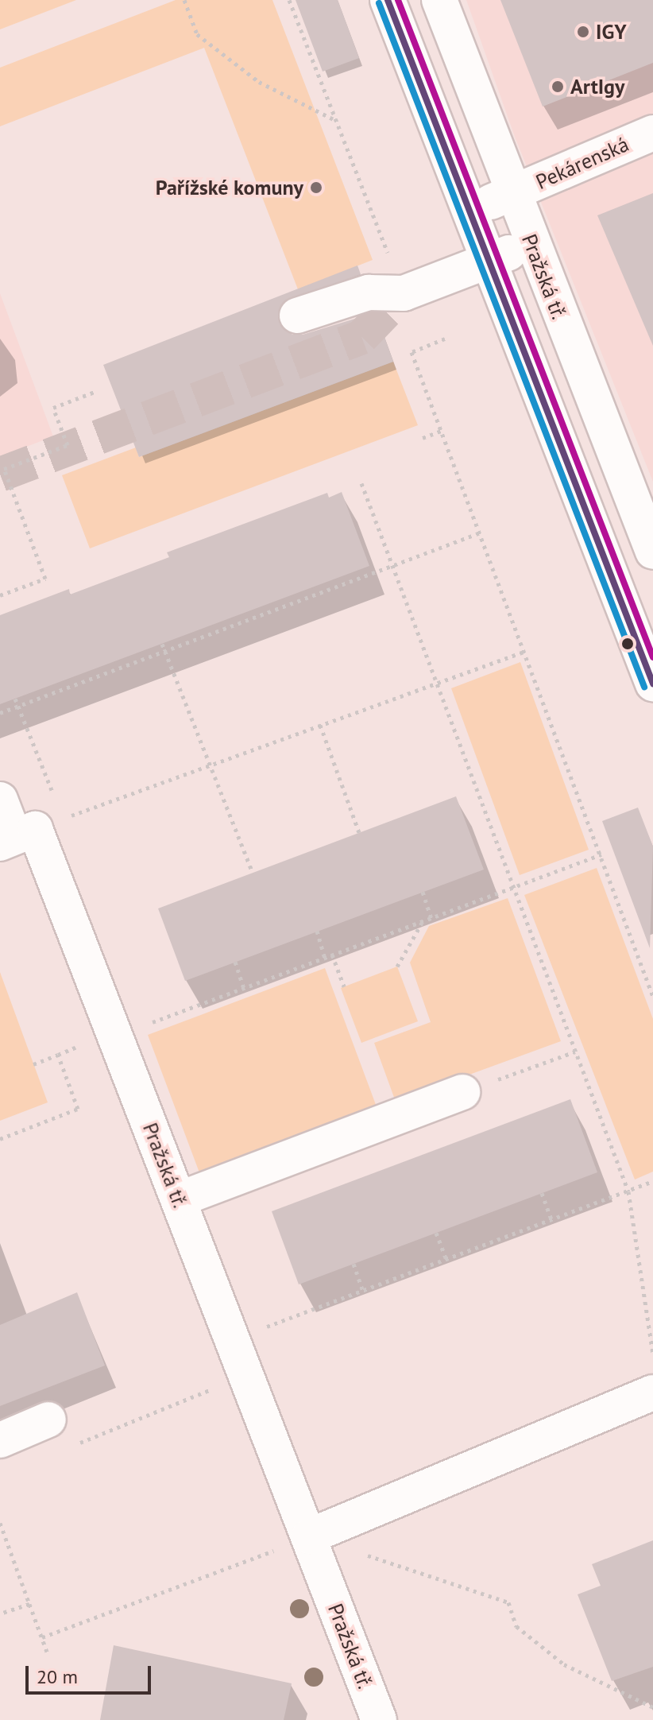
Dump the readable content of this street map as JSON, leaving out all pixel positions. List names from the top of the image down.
{
  "streets": {
    "street": ["Pekárenská", "Pražská tř."]
  },
  "crossings": [
    ["Pekárenská", "Pražská tř."]
  ],
  "places": ["IGY", "ArtIgy", "Pařížské komuny"],
  "scale_bar": "20 m"
}
